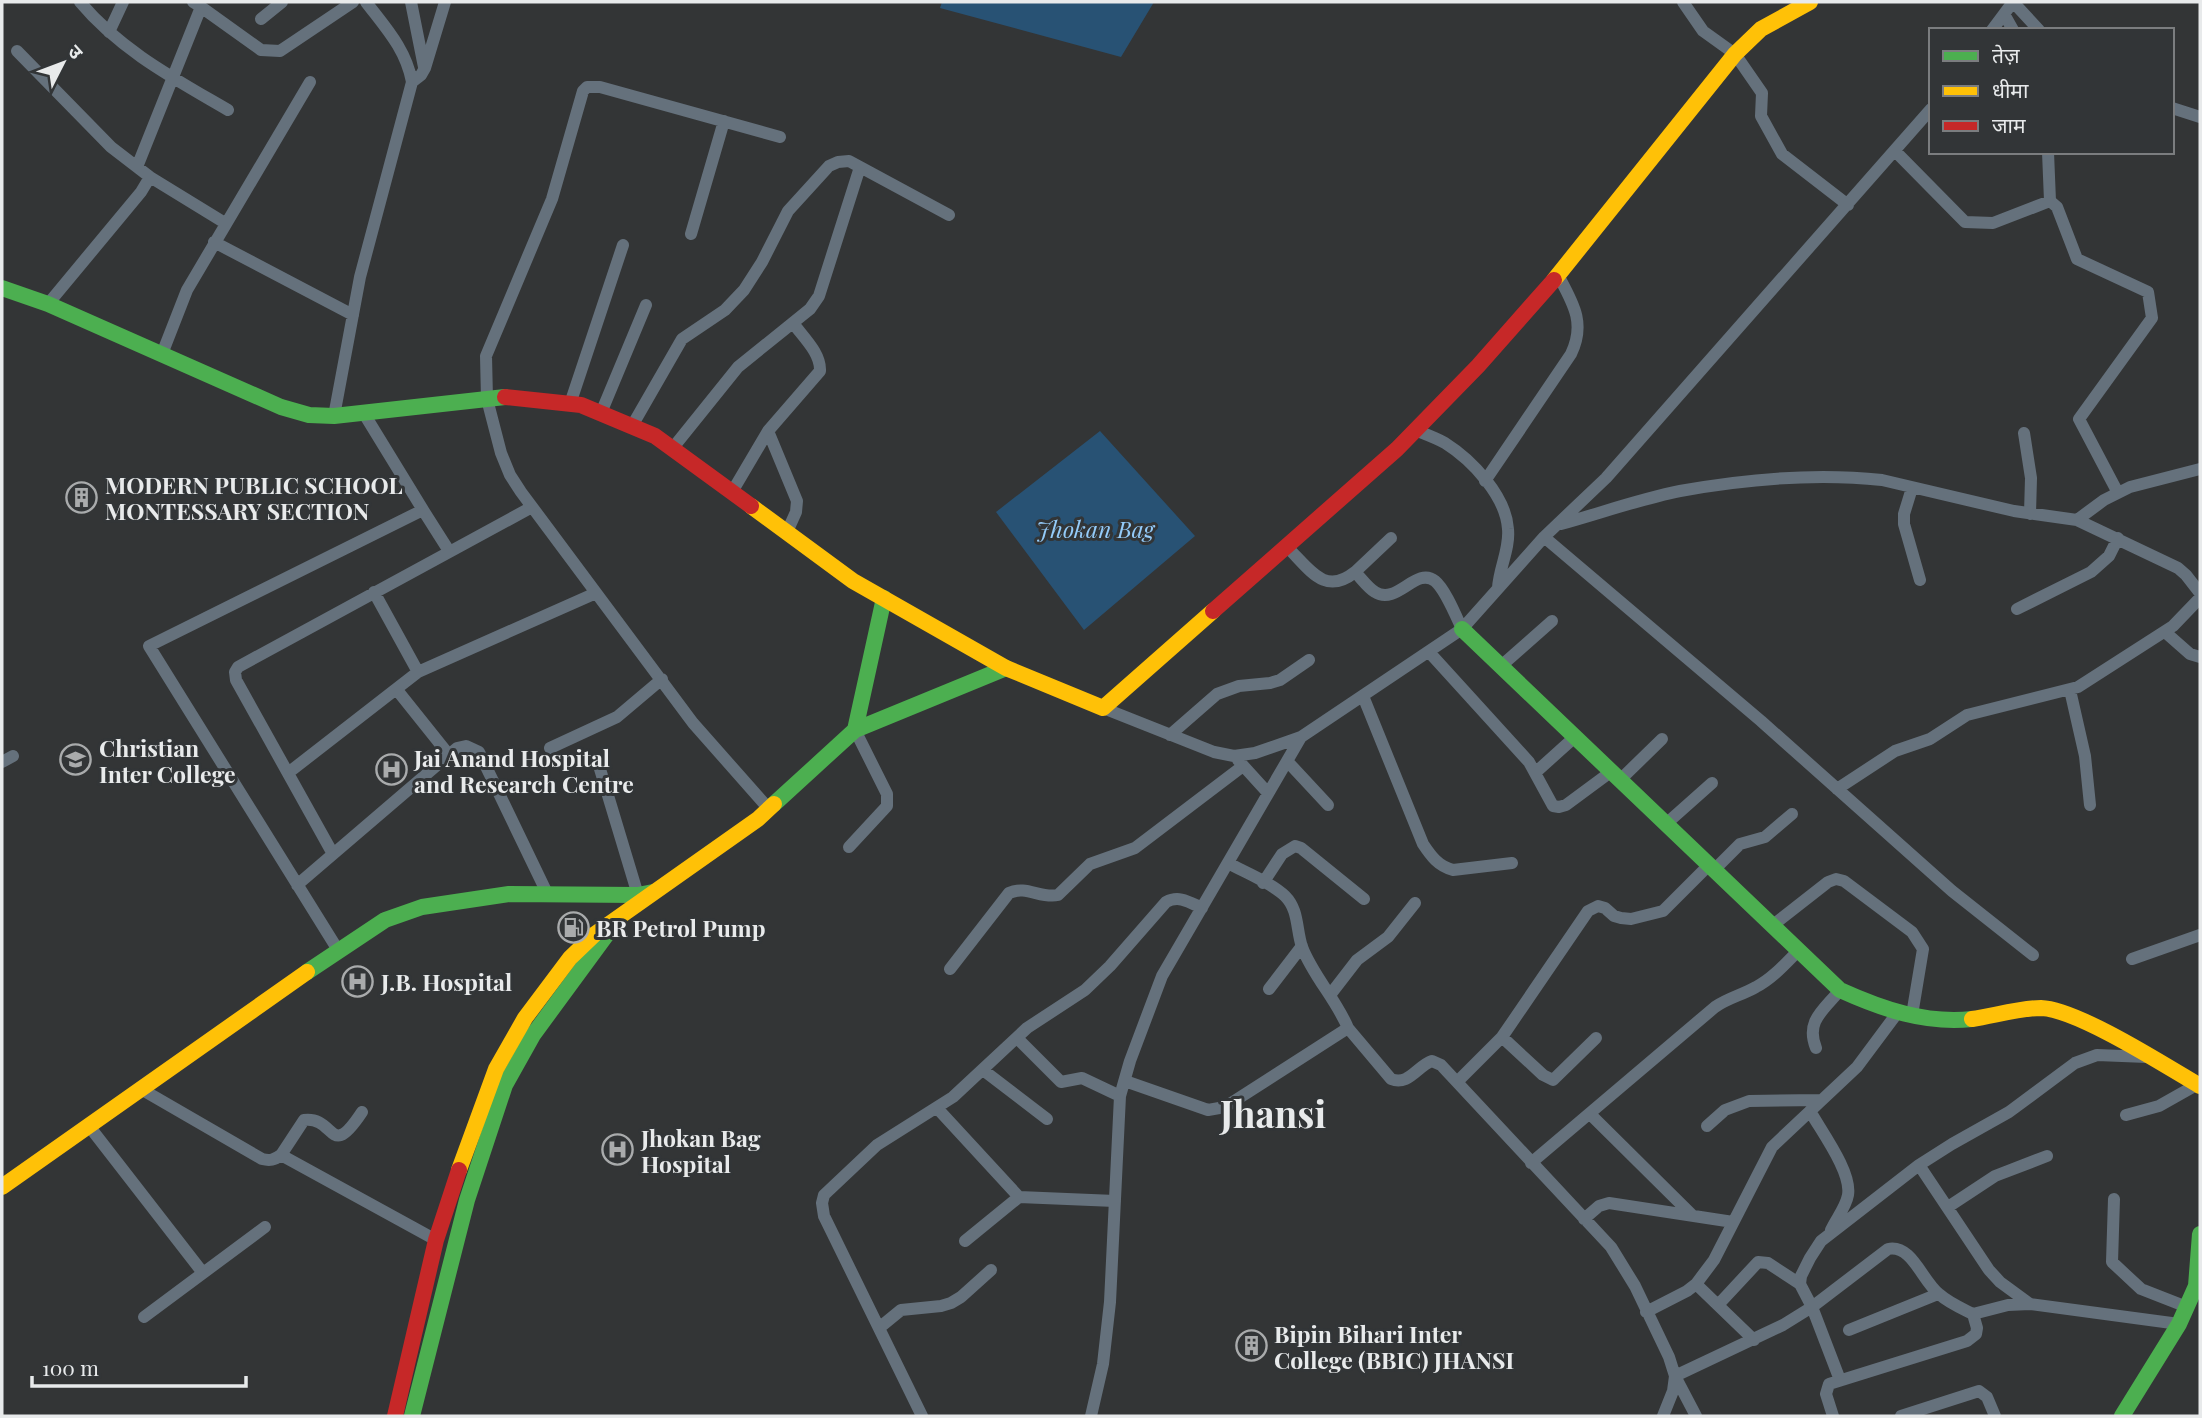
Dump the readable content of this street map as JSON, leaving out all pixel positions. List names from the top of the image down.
{
  "districts": ["Jhansi"],
  "parks": ["Jhokan Bag"],
  "places": {
    "building": ["MODERN PUBLIC SCHOOL MONTESSARY SECTION", "Bipin Bihari Inter College (BBIC) JHANSI"],
    "school or university": ["Christian Inter College"],
    "hospital": ["Jai Anand Hospital and Research Centre", "J.B. Hospital", "Jhokan Bag Hospital"],
    "fuel station": ["BR Petrol Pump"]
  },
  "legend": ["तेज़", "धीमा", "जाम"],
  "scale_bar": "100 m",
  "north": "top right"
}
